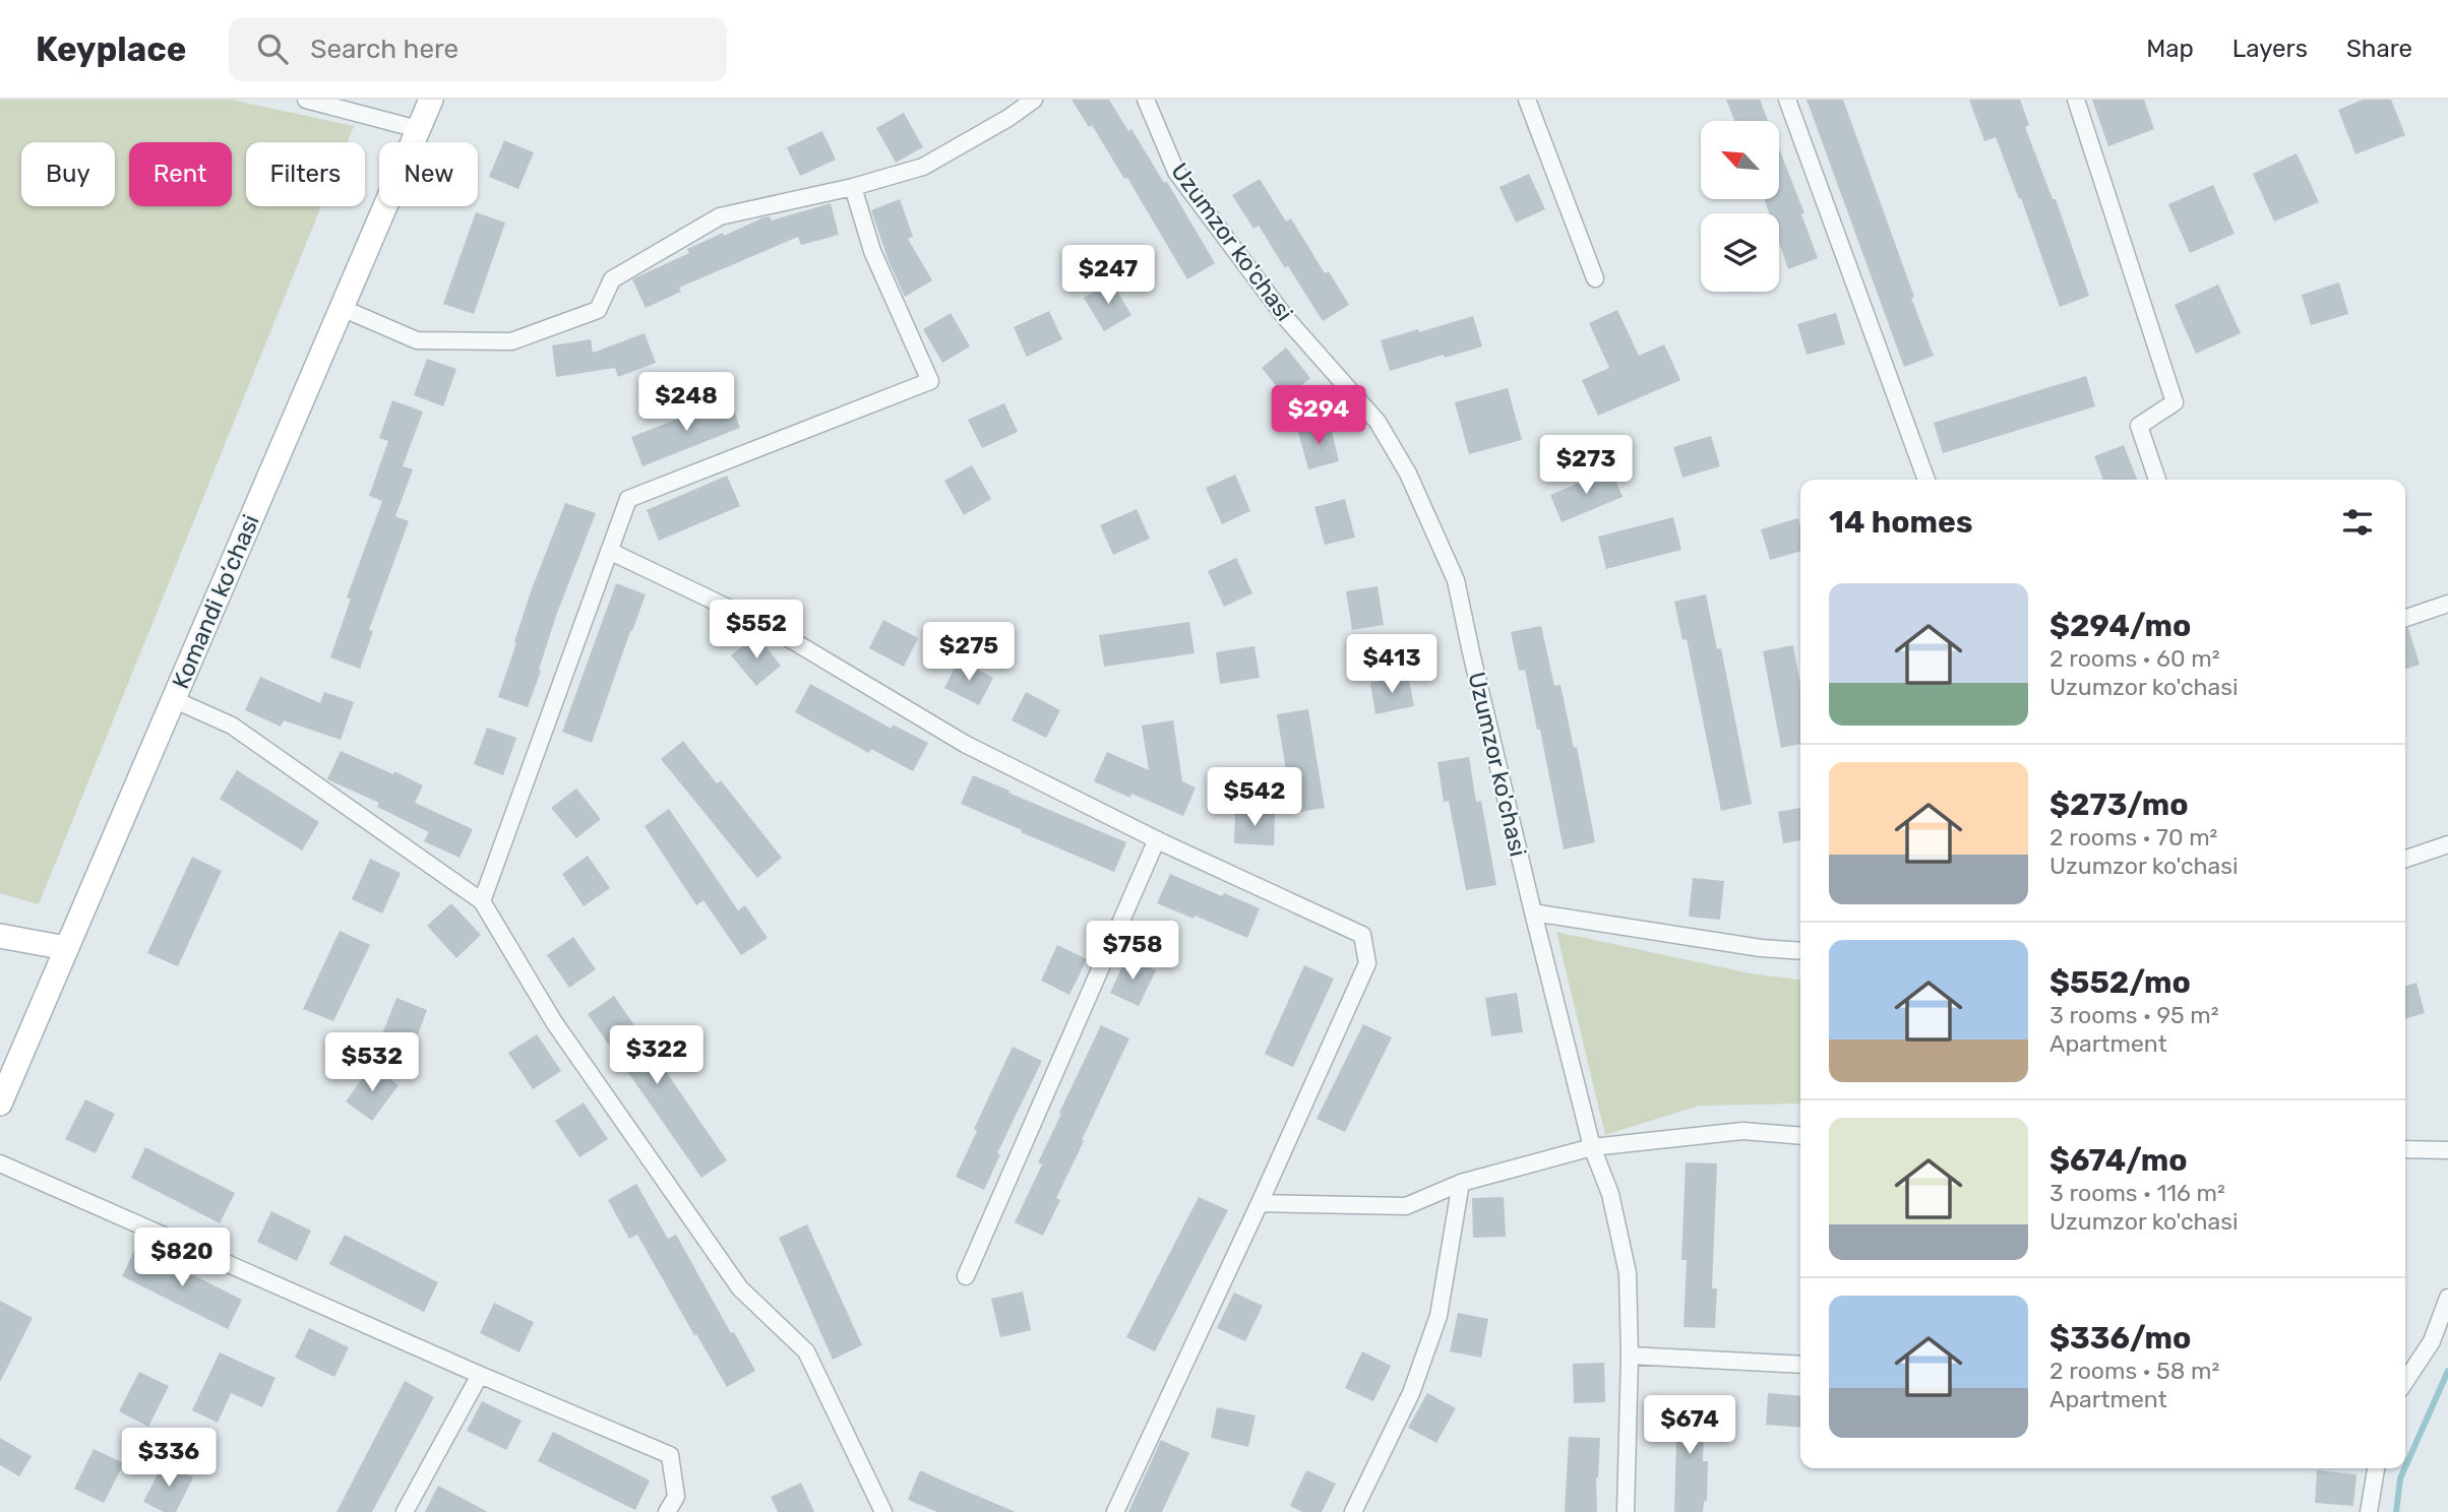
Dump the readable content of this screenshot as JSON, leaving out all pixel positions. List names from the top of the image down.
{
  "streets": {
    "main road": ["Komandi ko‘chasi"],
    "street": ["Uzumzor ko'chasi"]
  },
  "north": "top left",
  "page": {
    "header": "Keyplace",
    "search": "Search here",
    "nav": ["Map", "Layers", "Share"],
    "chip": [
      "Buy",
      "Rent",
      "Filters",
      "New"
    ],
    "price": [
      "$247",
      "$248",
      "$294",
      "$273",
      "$552",
      "$275",
      "$413",
      "$542",
      "$758",
      "$322",
      "$532",
      "$820",
      "$674",
      "$336"
    ],
    "heading": "14 homes",
    "list": [
      {
        "name": "$294/mo",
        "note": "2 rooms · 60 m² · Uzumzor ko'chasi"
      },
      {
        "name": "$273/mo",
        "note": "2 rooms · 70 m² · Uzumzor ko'chasi"
      },
      {
        "name": "$552/mo",
        "note": "3 rooms · 95 m² · Apartment"
      },
      {
        "name": "$674/mo",
        "note": "3 rooms · 116 m² · Uzumzor ko'chasi"
      },
      {
        "name": "$336/mo",
        "note": "2 rooms · 58 m² · Apartment"
      }
    ]
  }
}
